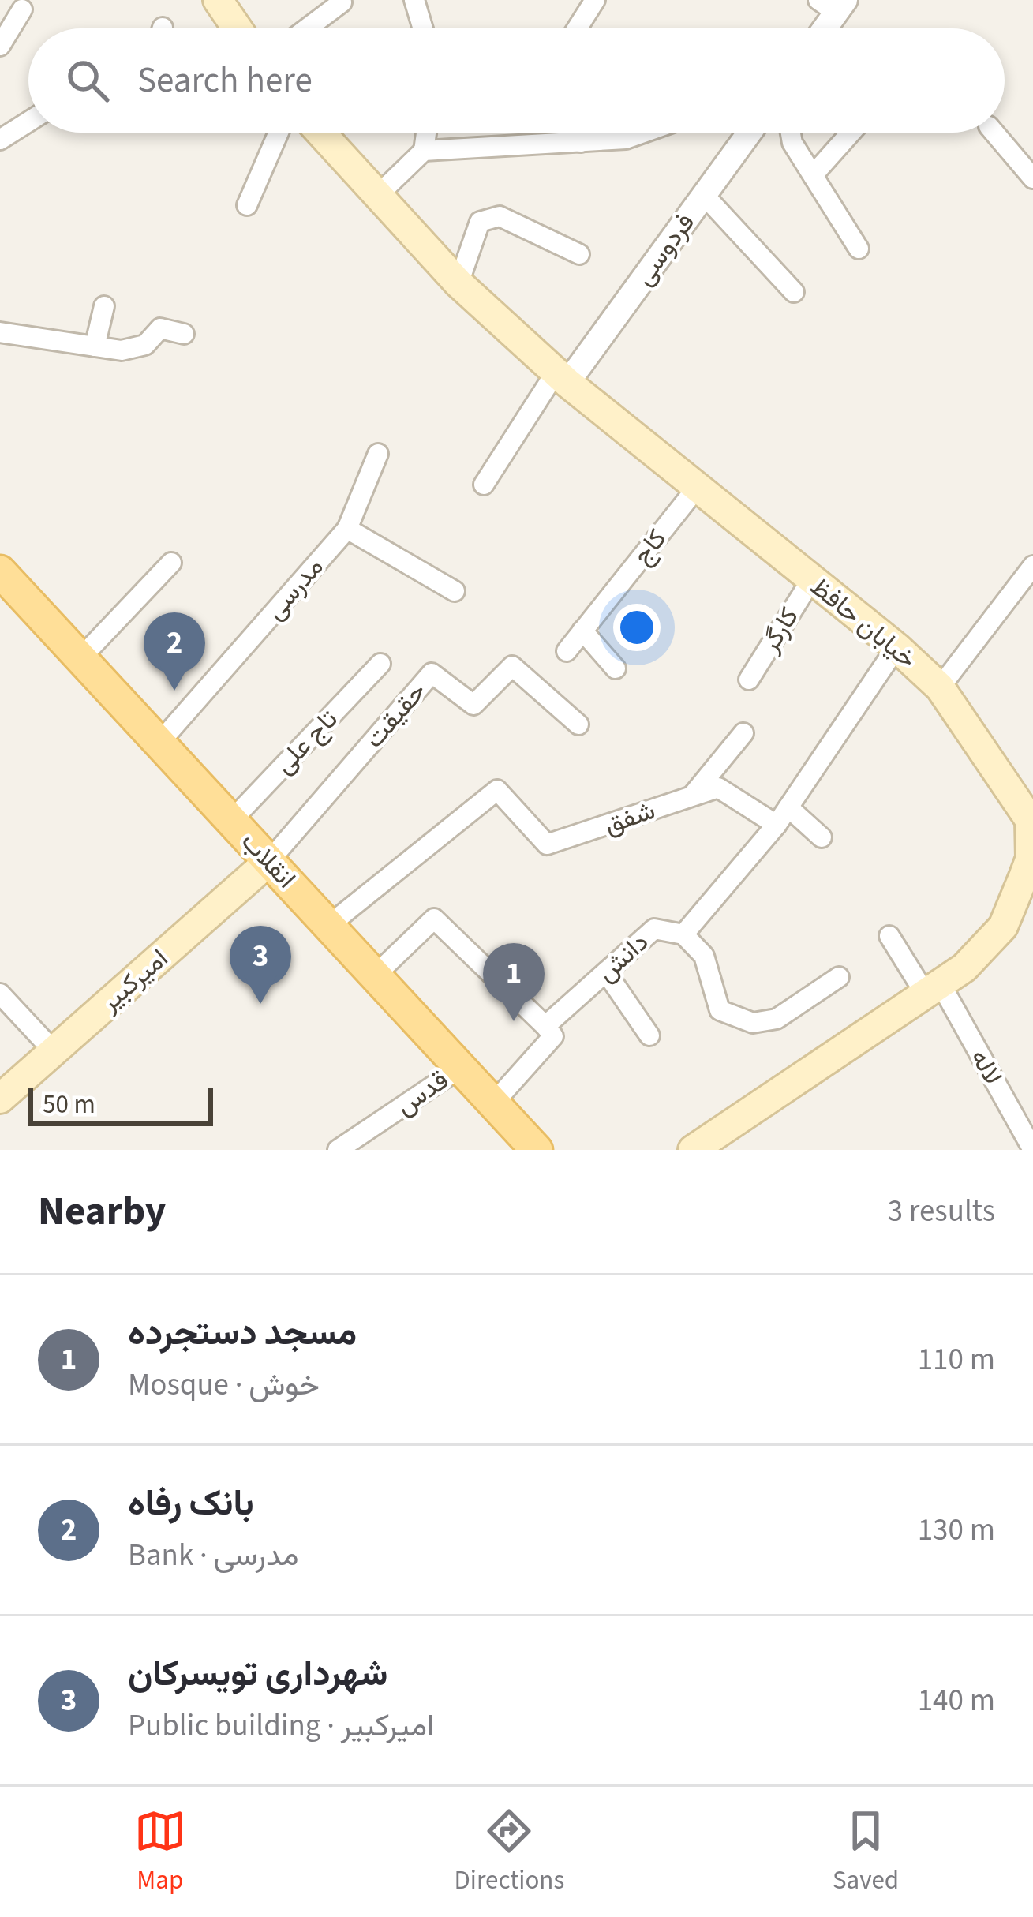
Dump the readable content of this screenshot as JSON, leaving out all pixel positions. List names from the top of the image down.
{
  "streets": {
    "main road": ["خیابان حافظ", "انقلاب", "امیرکبیر"],
    "street": [
      "فردوسی",
      "کاج",
      "مدرسی",
      "کارگر",
      "حقیقت",
      "تاج علی",
      "شفق",
      "دانش",
      "لاله",
      "قدس"
    ]
  },
  "crossings": [
    ["فردوسی", "خیابان حافظ"],
    ["کاج", "خیابان حافظ"],
    ["مدرسی", "انقلاب"],
    ["خیابان حافظ", "کارگر"],
    ["خیابان حافظ", "لاله"],
    ["حقیقت", "انقلاب"],
    ["حقیقت", "امیرکبیر"],
    ["تاج علی", "انقلاب"],
    ["شفق", "انقلاب"],
    ["شفق", "دانش"],
    ["انقلاب", "دانش"],
    ["انقلاب", "امیرکبیر"],
    ["انقلاب", "قدس"]
  ],
  "scale_bar": "50 m",
  "page": {
    "search": "Search here",
    "pins": ["2", "3", "1"],
    "scale": "50 m",
    "heading": ["Nearby", "3 results"],
    "list": [
      {
        "mark": "1",
        "name": "مسجد دستجرده",
        "note": "Mosque · خوش",
        "value": "110 m"
      },
      {
        "mark": "2",
        "name": "بانک رفاه",
        "note": "Bank · مدرسی",
        "value": "130 m"
      },
      {
        "mark": "3",
        "name": "شهرداری تویسرکان",
        "note": "Public building · امیرکبیر",
        "value": "140 m"
      }
    ],
    "nav": ["Map", "Directions", "Saved"]
  }
}
